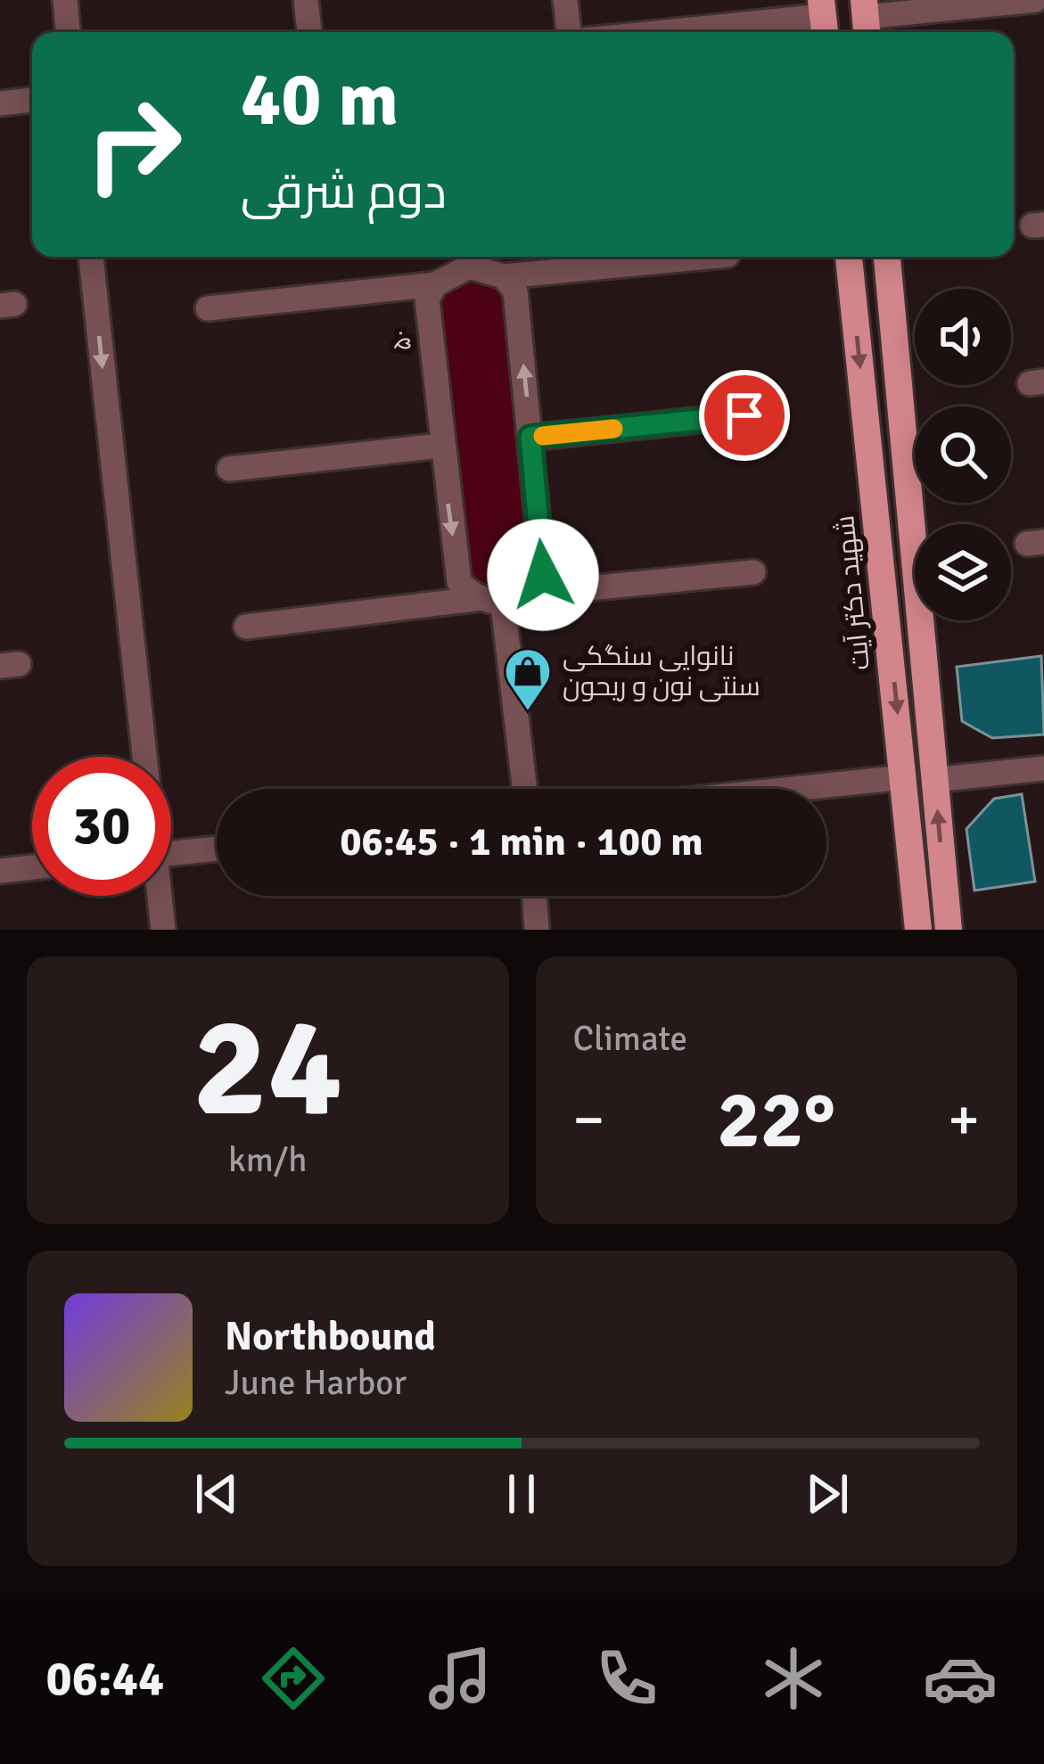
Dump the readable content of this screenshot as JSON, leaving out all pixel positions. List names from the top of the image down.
{
  "streets": {
    "main road": ["شهید دکتر آیت"],
    "street": ["۵۰"]
  },
  "places": {
    "shop": ["نانوایی سنگکی سنتی نون و ریحون"]
  },
  "page": {
    "turn": ["40 m", "دوم شرقی"],
    "limit": "30",
    "trip": "06:45 · 1 min · 100 m",
    "tile": [
      ["24", "km/h"],
      "Climate"
    ],
    "heat": ["−", "22°", "+"],
    "song": ["Northbound", "June Harbor"],
    "tabs": "06:44"
  }
}
